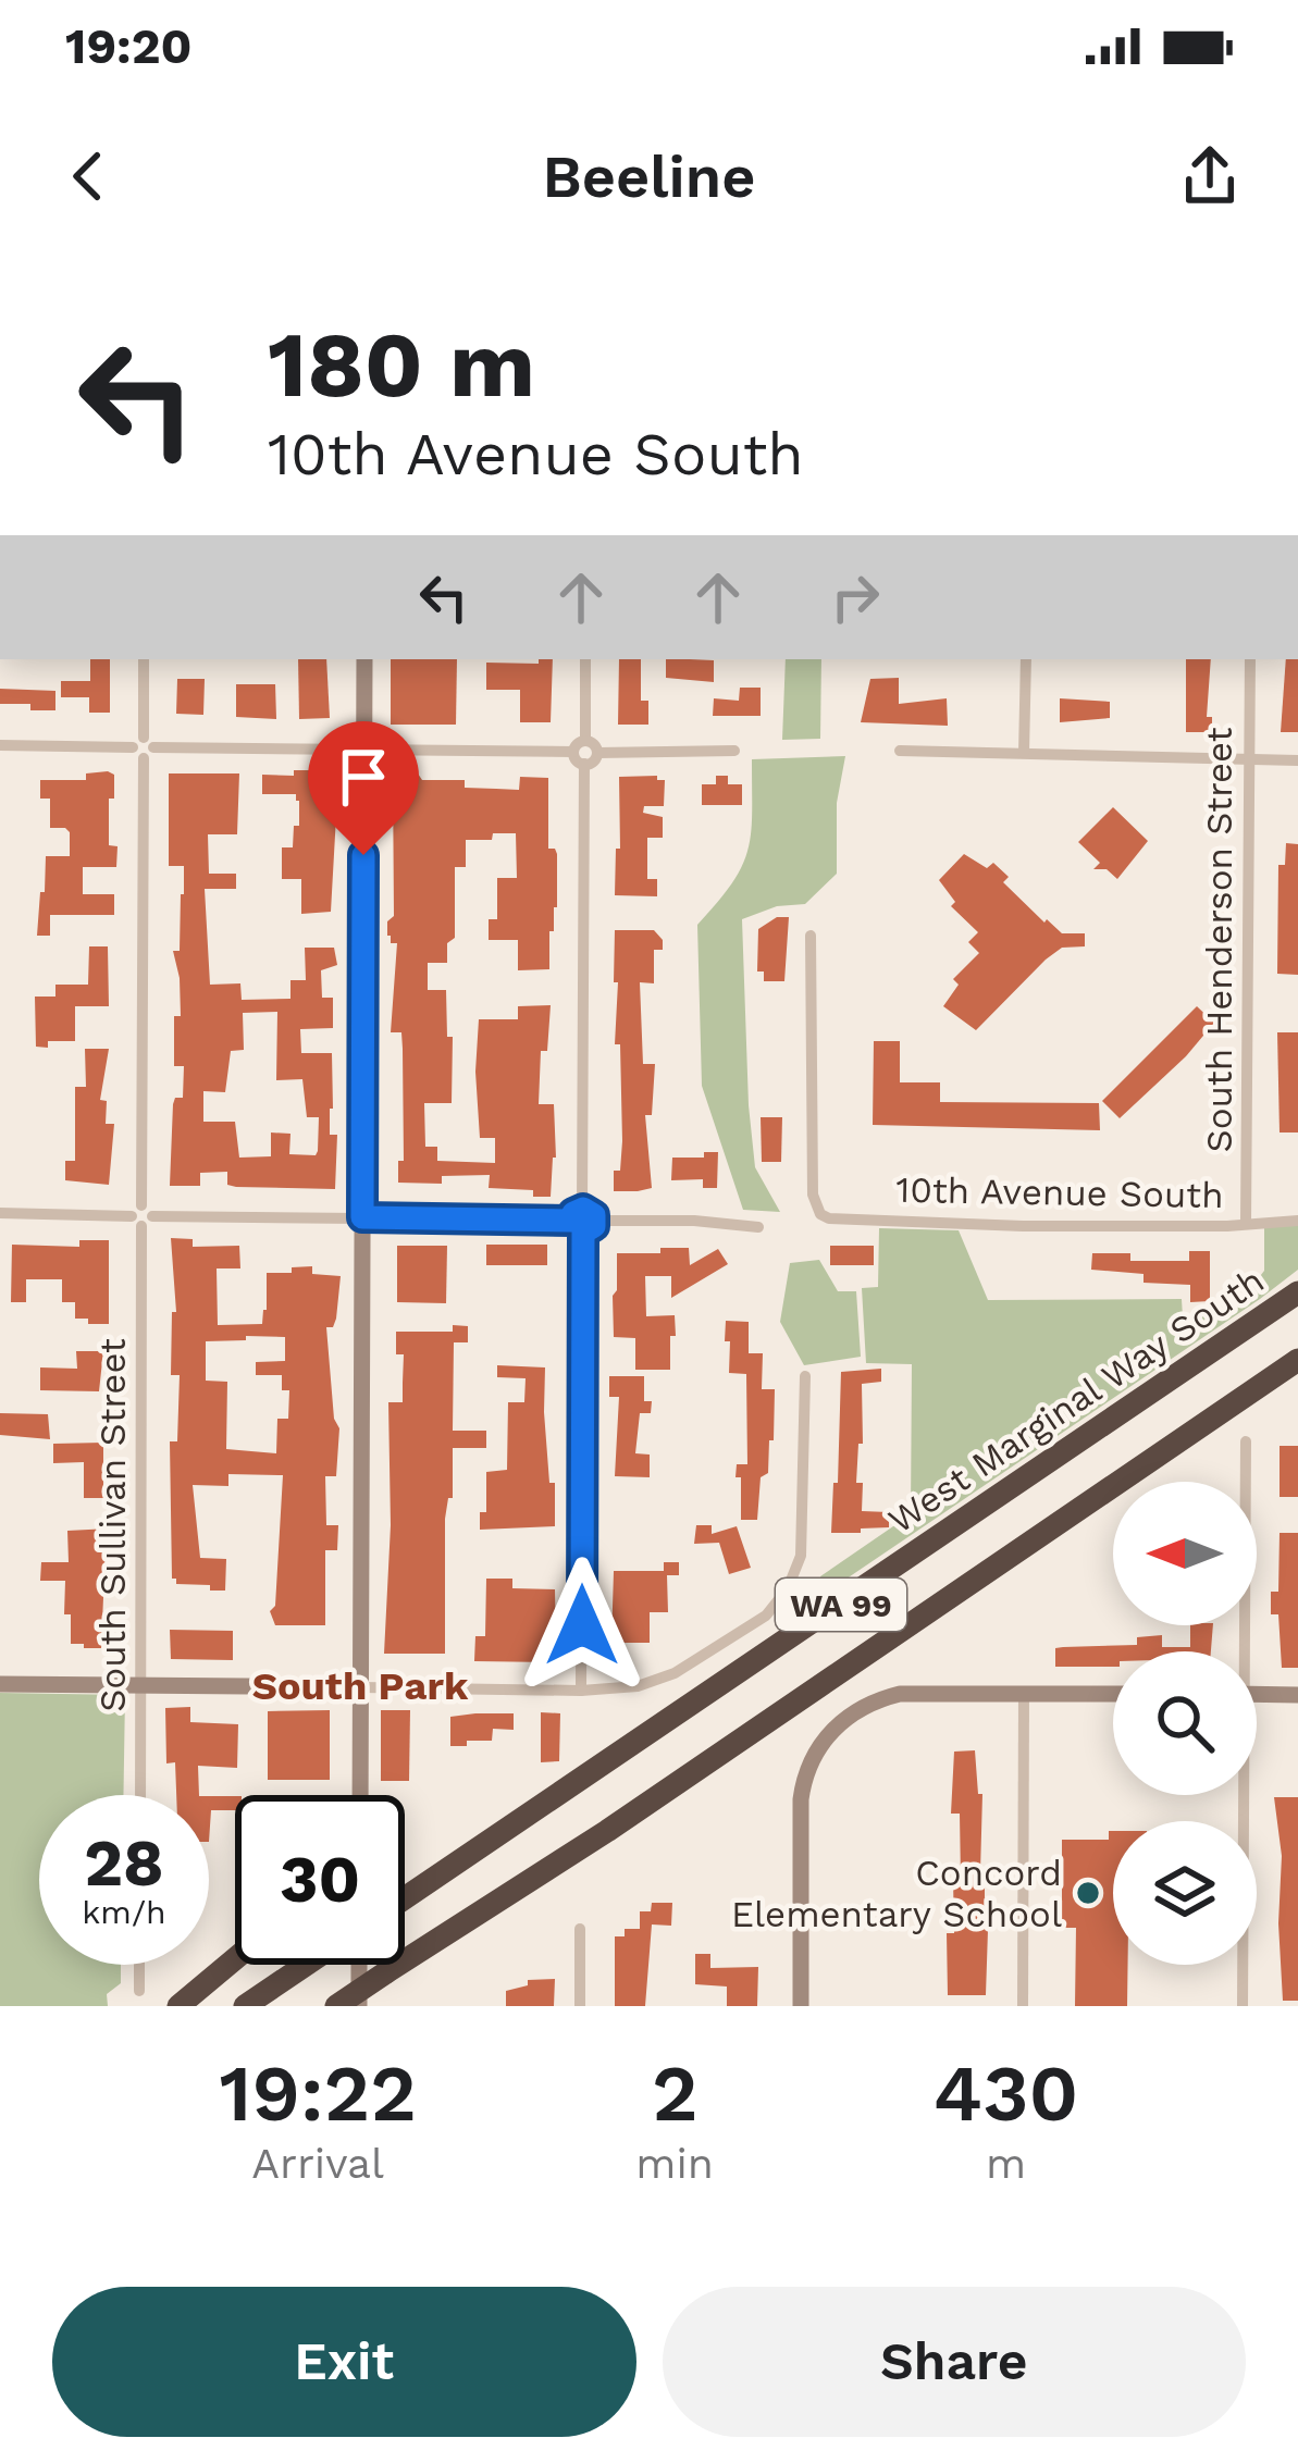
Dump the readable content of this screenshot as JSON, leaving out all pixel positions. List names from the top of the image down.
{
  "streets": {
    "highway": ["West Marginal Way South", "WA 99"],
    "street": ["South Henderson Street", "10th Avenue South", "South Sullivan Street"]
  },
  "crossings": [
    ["South Henderson Street", "10th Avenue South"]
  ],
  "districts": ["South Park"],
  "places": ["Concord Elementary School"],
  "north": "left",
  "page": {
    "status": "19:20",
    "header": "Beeline",
    "turn": ["180 m", "10th Avenue South"],
    "speed": "28 km/h",
    "limit": "30",
    "eta": [
      "19:22",
      "Arrival",
      "2",
      "min",
      "430",
      "m"
    ],
    "buttons": ["Exit", "Share"]
  }
}
